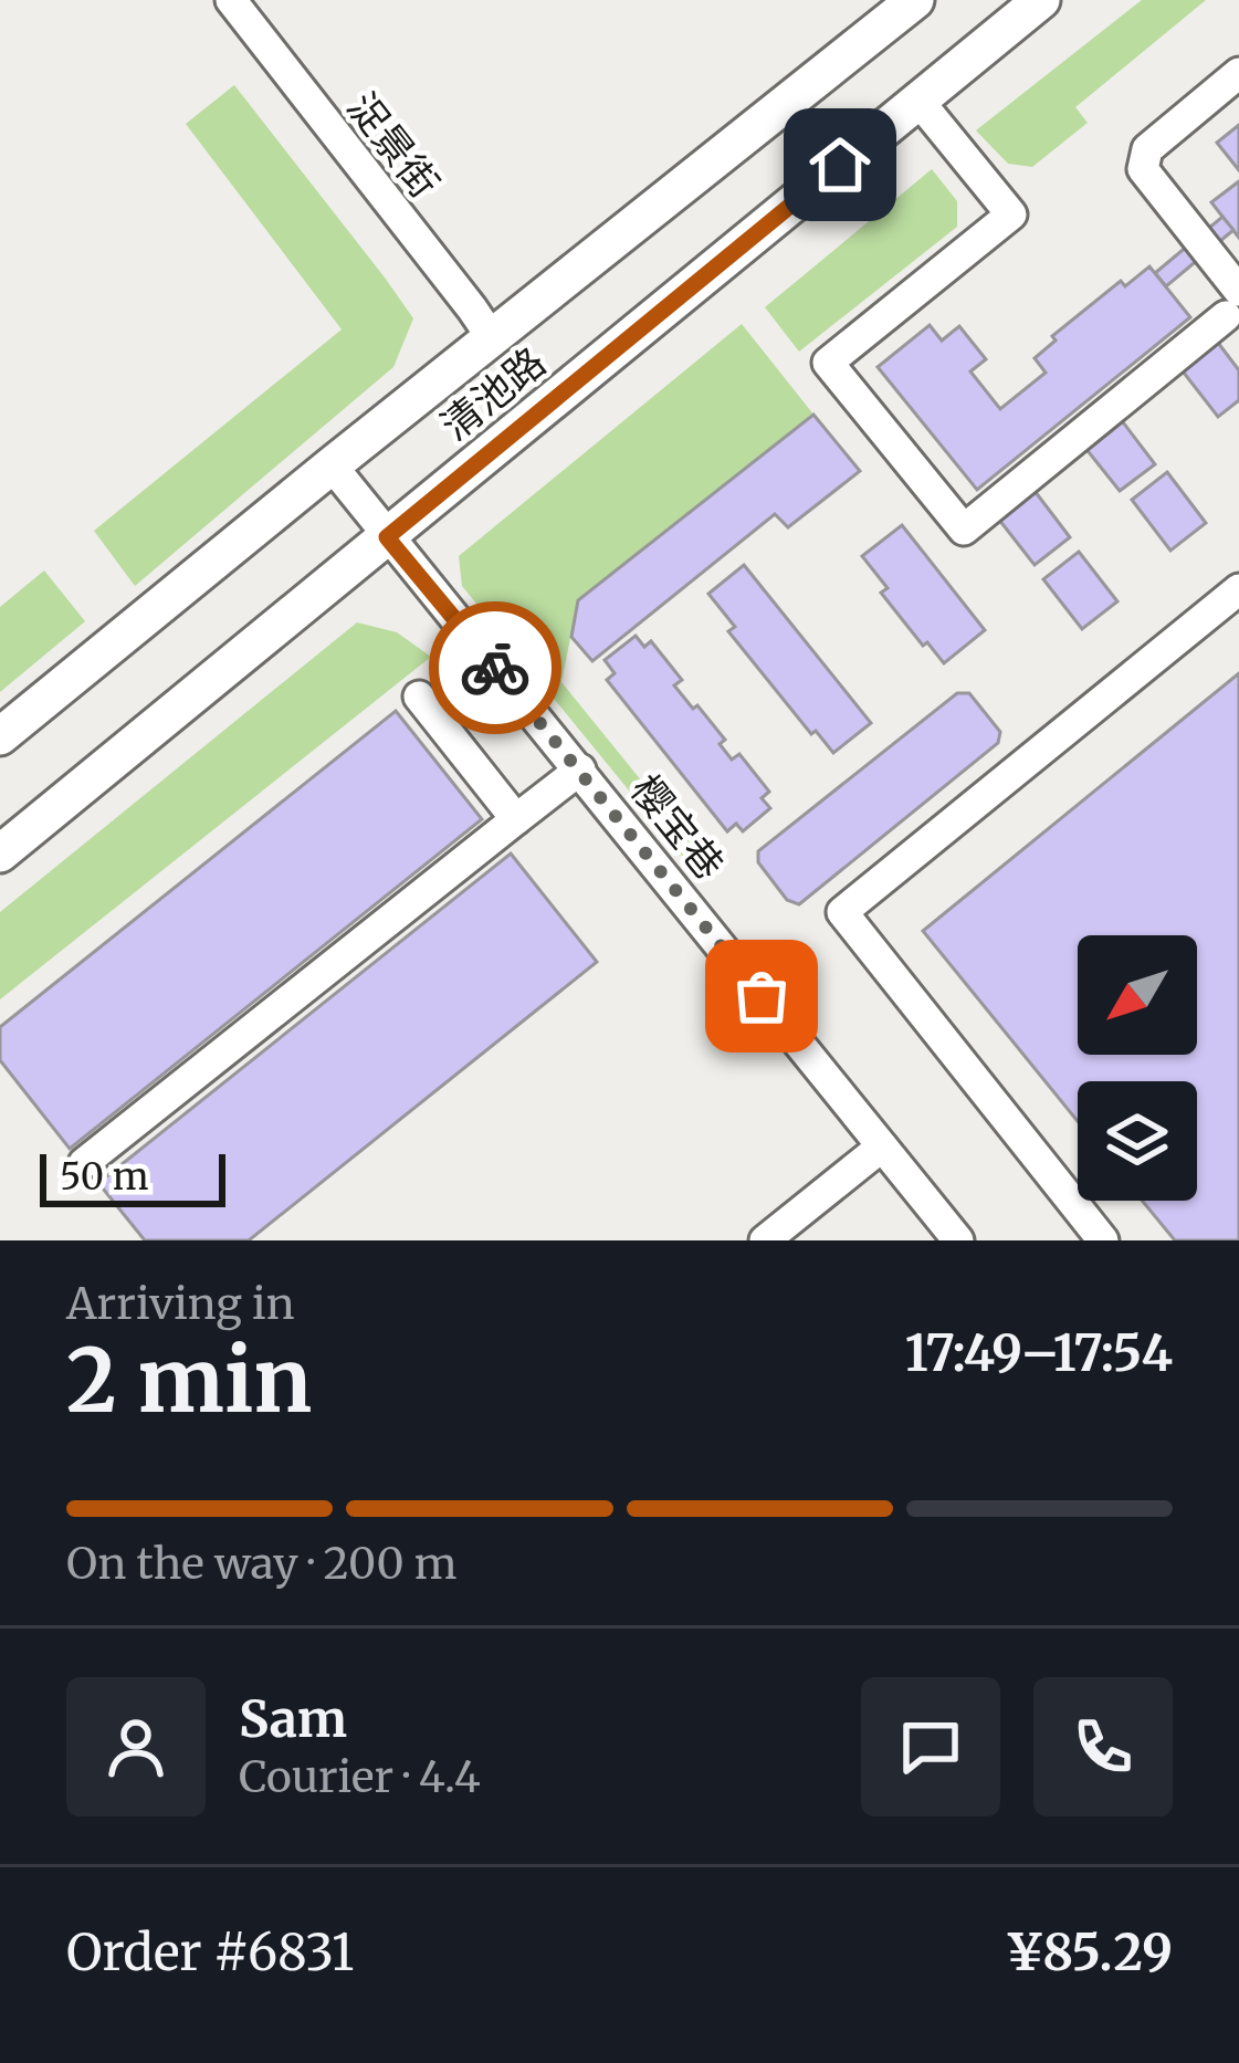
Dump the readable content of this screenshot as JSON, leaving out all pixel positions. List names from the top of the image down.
{
  "streets": {
    "main road": ["清池路"],
    "street": ["浞景街", "樱宝巷"]
  },
  "crossings": [
    ["浞景街", "清池路"],
    ["清池路", "樱宝巷"]
  ],
  "scale_bar": "50 m",
  "north": "bottom left",
  "page": {
    "scale": "50 m",
    "heading": ["2 min", "Arriving in", "17:49–17:54"],
    "panel": [
      "Sam",
      "Courier · 4.4",
      "Order #6831",
      "¥85.29"
    ],
    "bar": "On the way · 200 m"
  }
}
